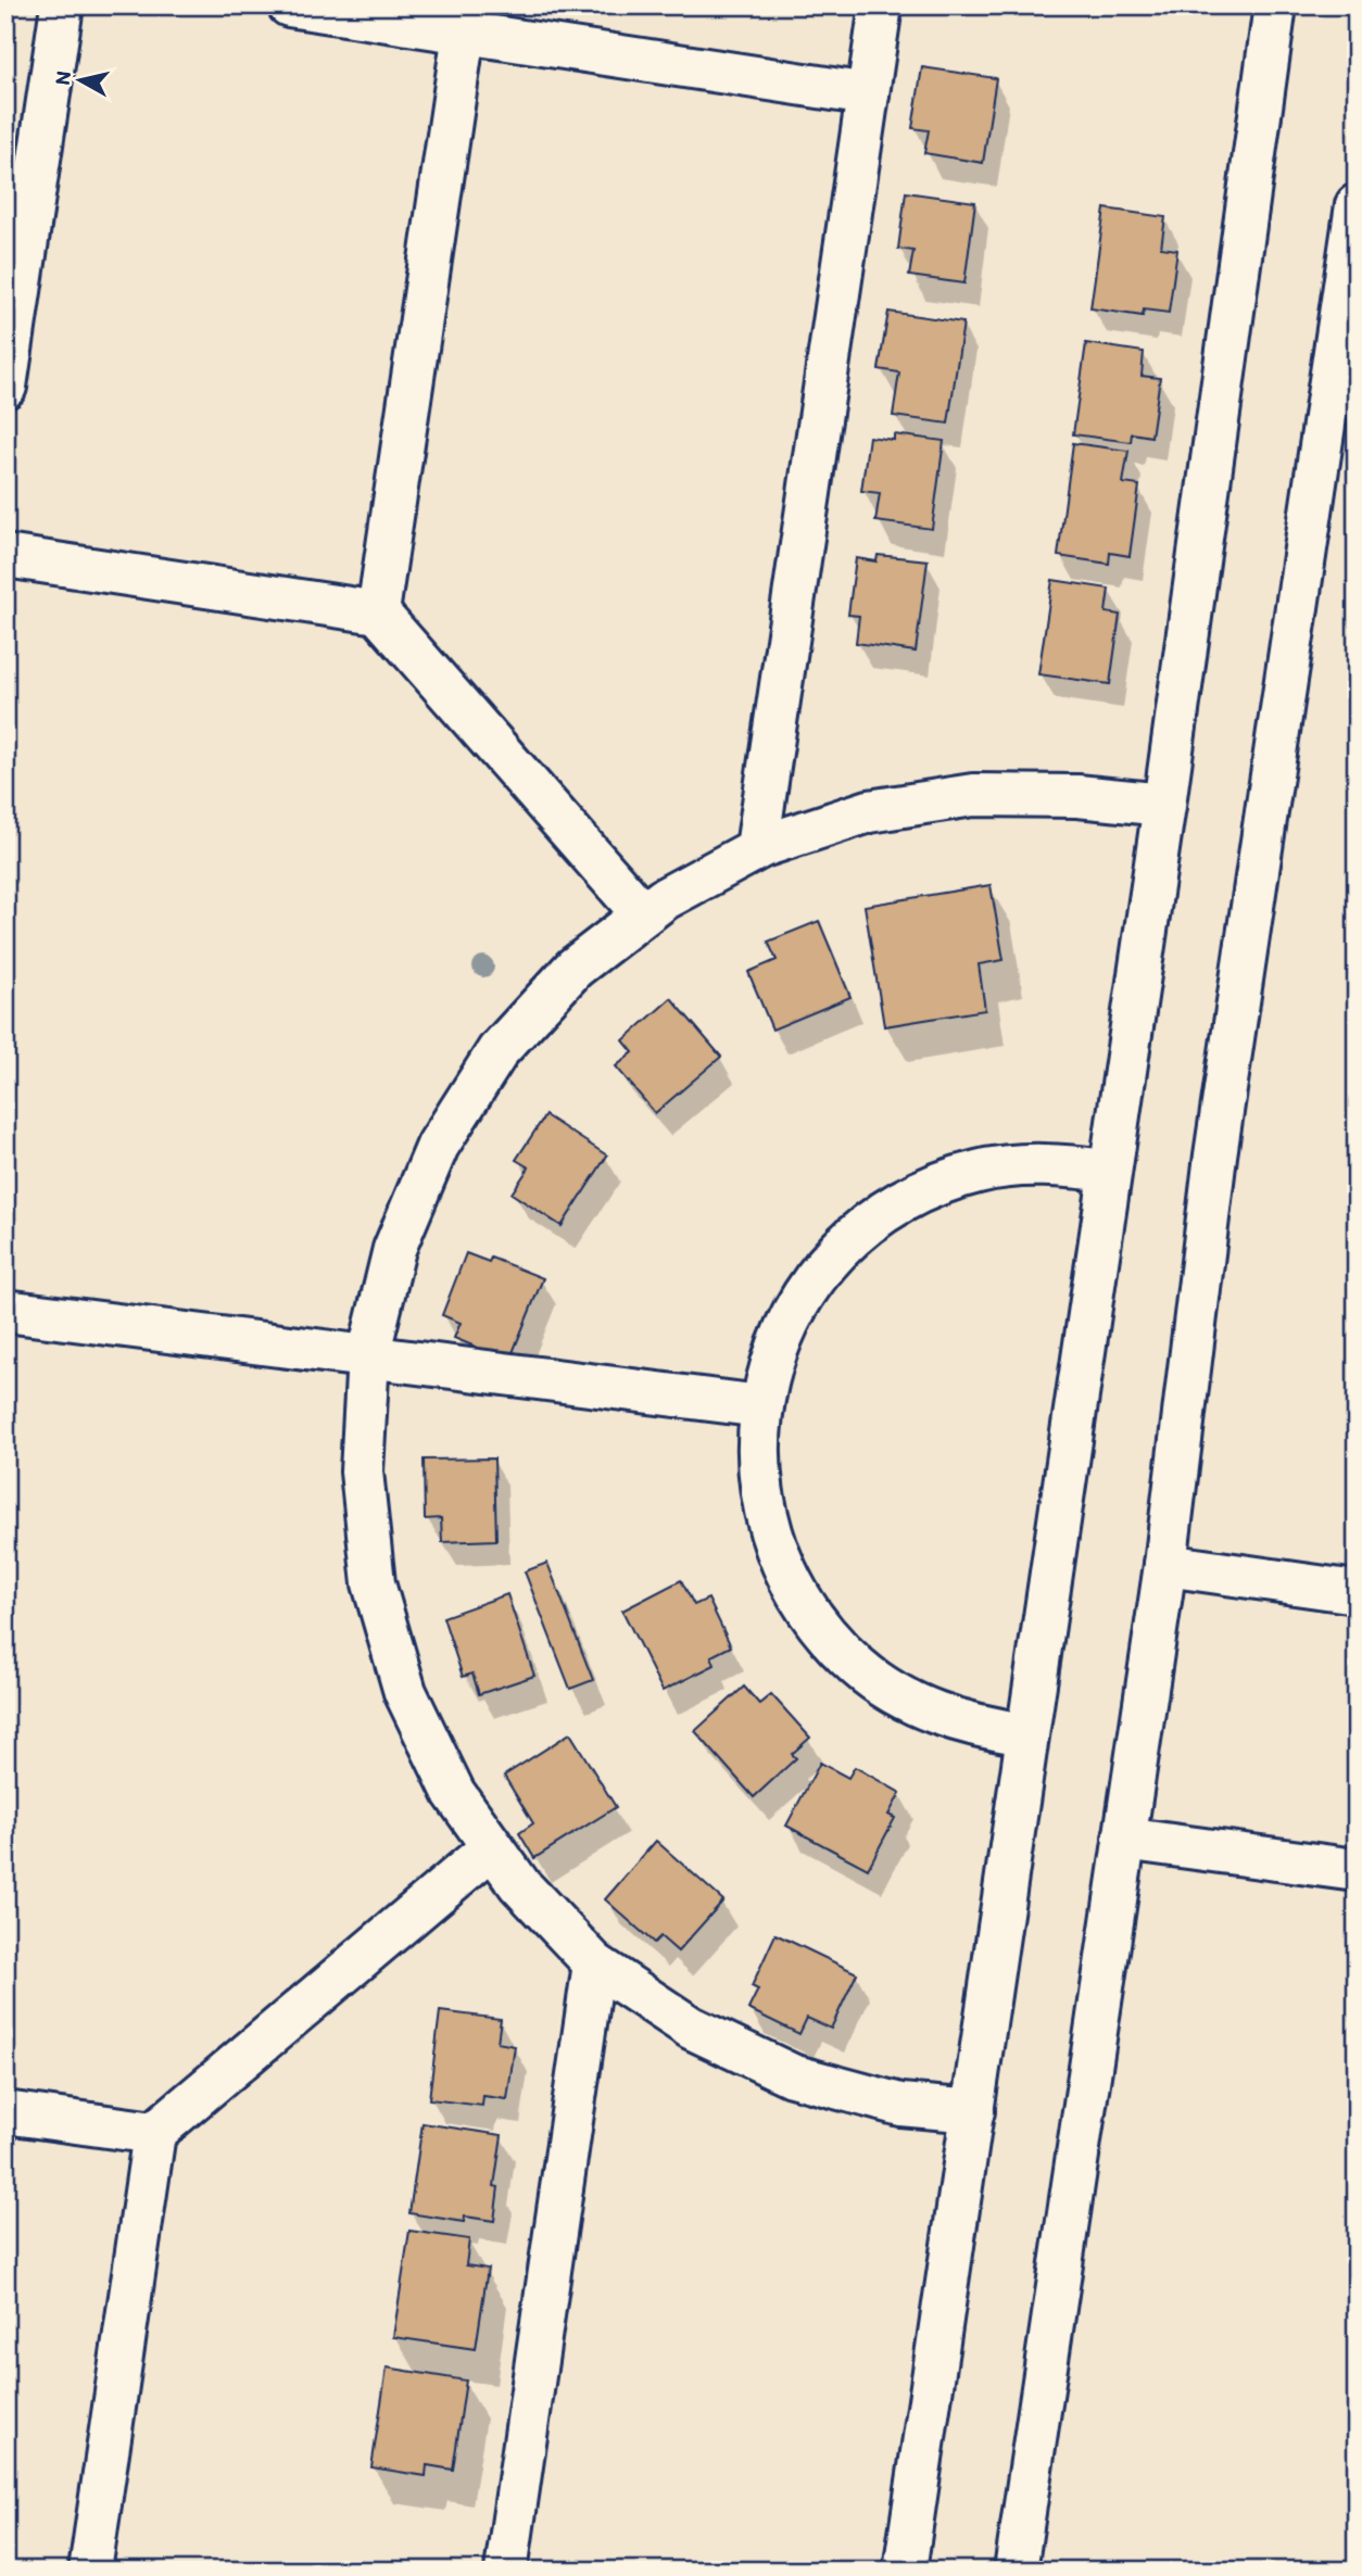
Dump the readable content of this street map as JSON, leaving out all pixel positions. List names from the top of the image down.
{
  "north": "left"
}
